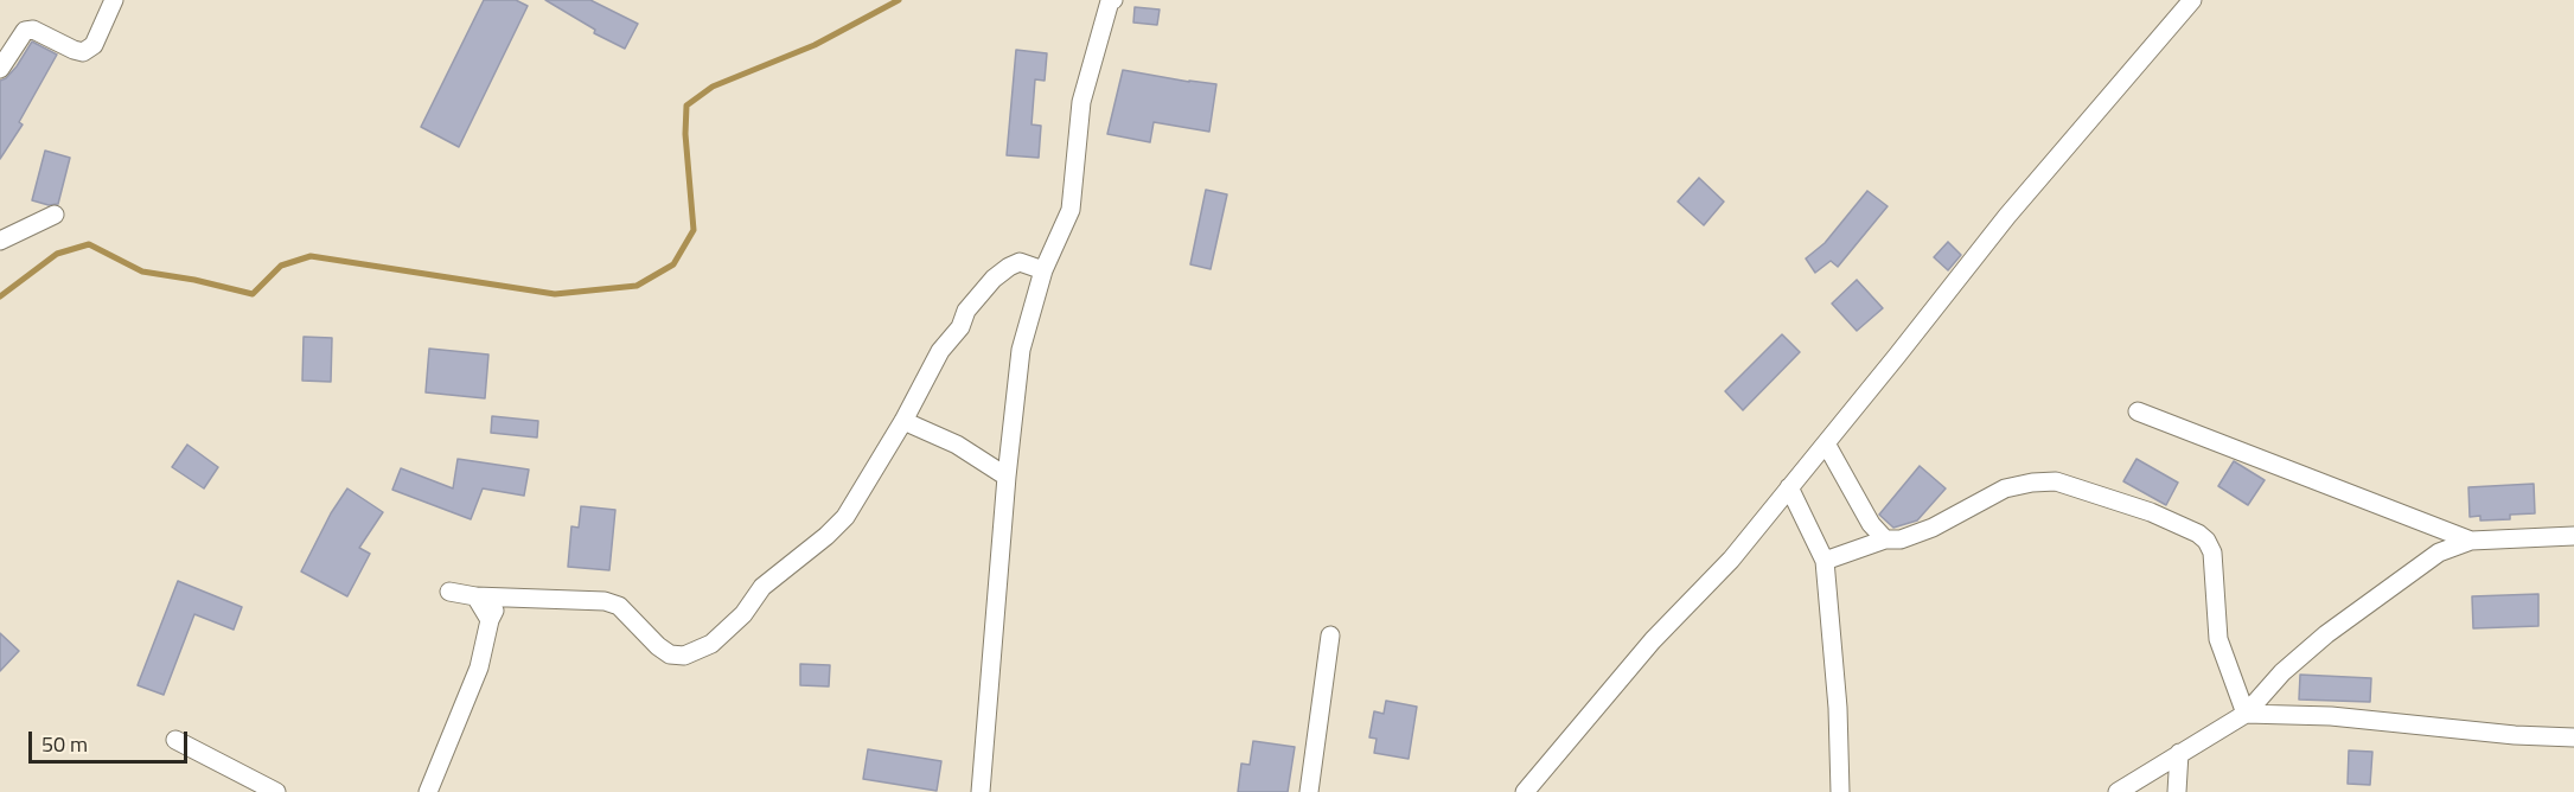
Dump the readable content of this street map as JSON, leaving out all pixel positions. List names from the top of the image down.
{
  "scale_bar": "50 m"
}
